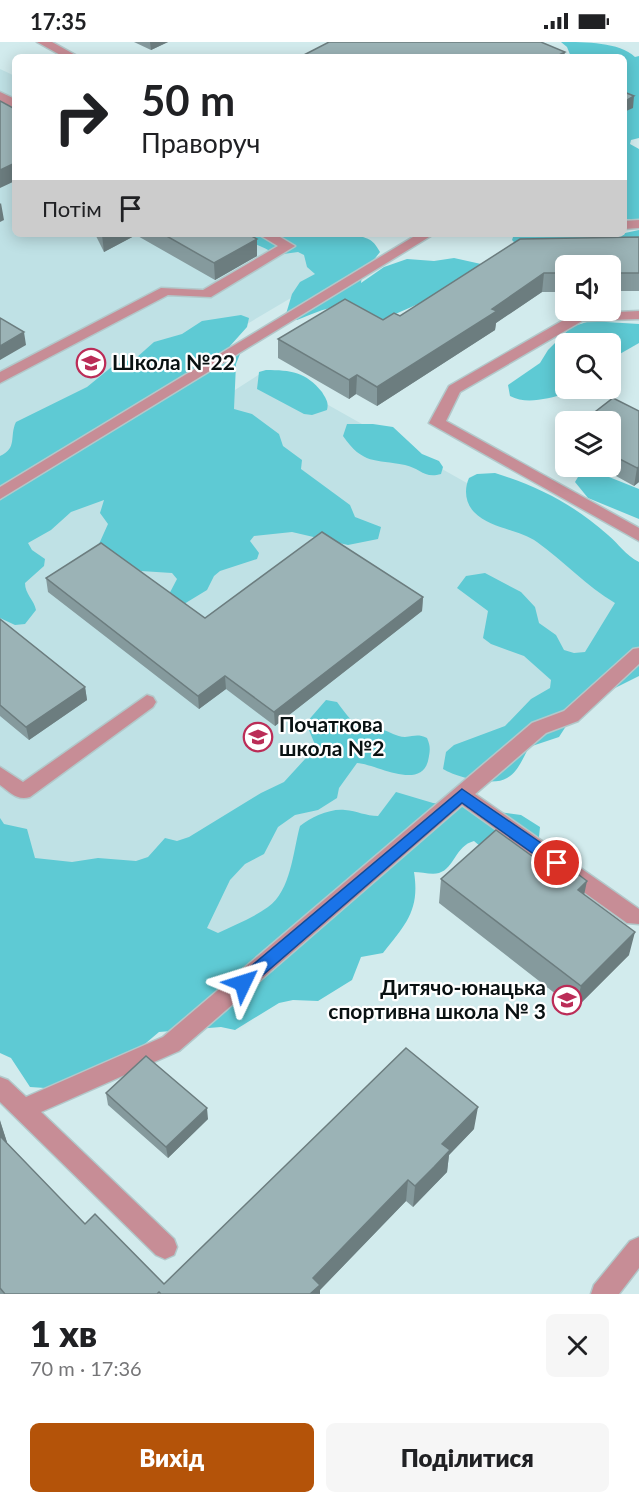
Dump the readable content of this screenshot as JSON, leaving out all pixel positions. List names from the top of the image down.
{
  "places": {
    "school or university": ["Школа №22", "Початкова школа №2", "Дитячо-юнацька спортивна школа № 3"]
  },
  "page": {
    "status": "17:35",
    "turn": ["50 m", "Праворуч"],
    "then": "Потім",
    "heading": ["1 хв", "70 m · 17:36"],
    "buttons": ["Вихід", "Поділитися"]
  }
}
